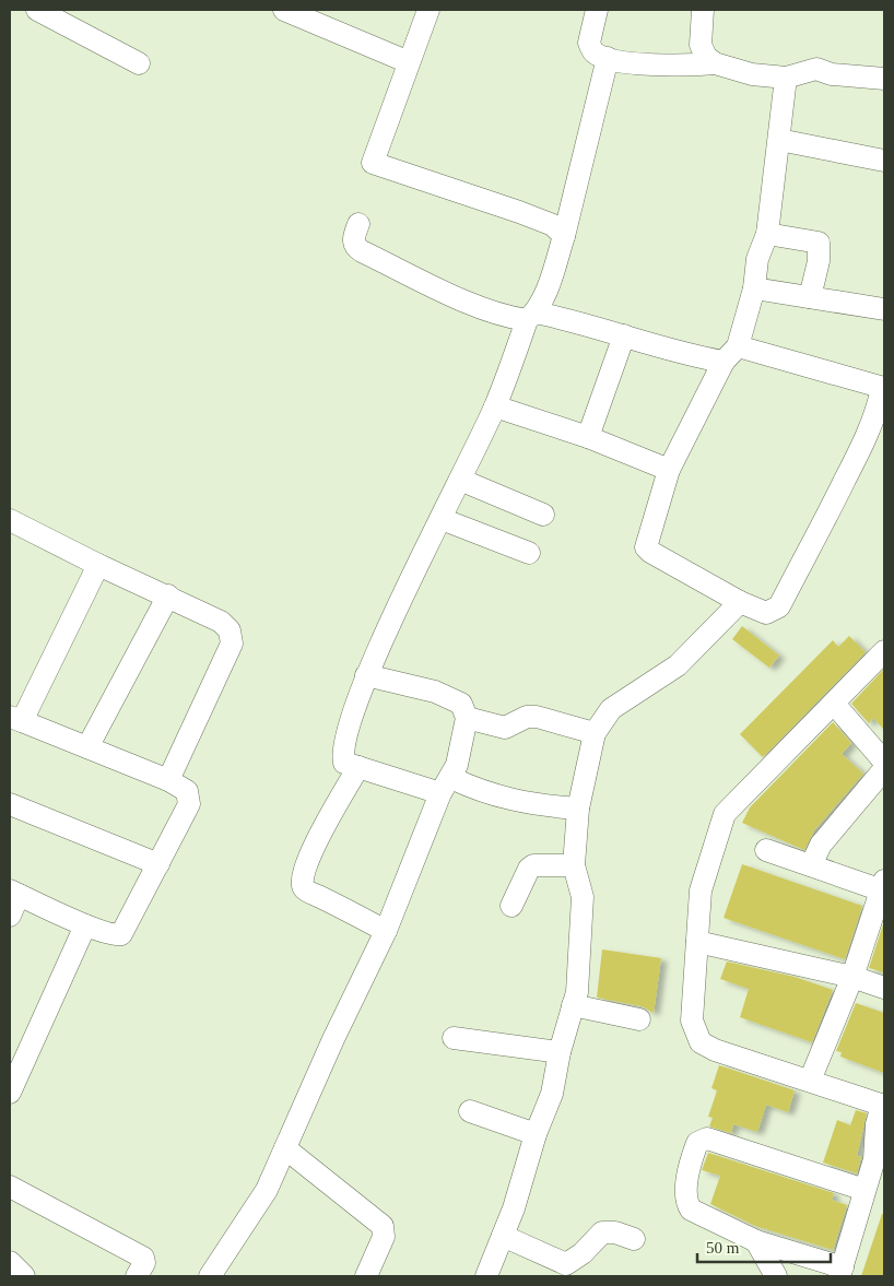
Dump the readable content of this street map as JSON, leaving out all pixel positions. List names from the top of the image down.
{
  "scale_bar": "50 m"
}
